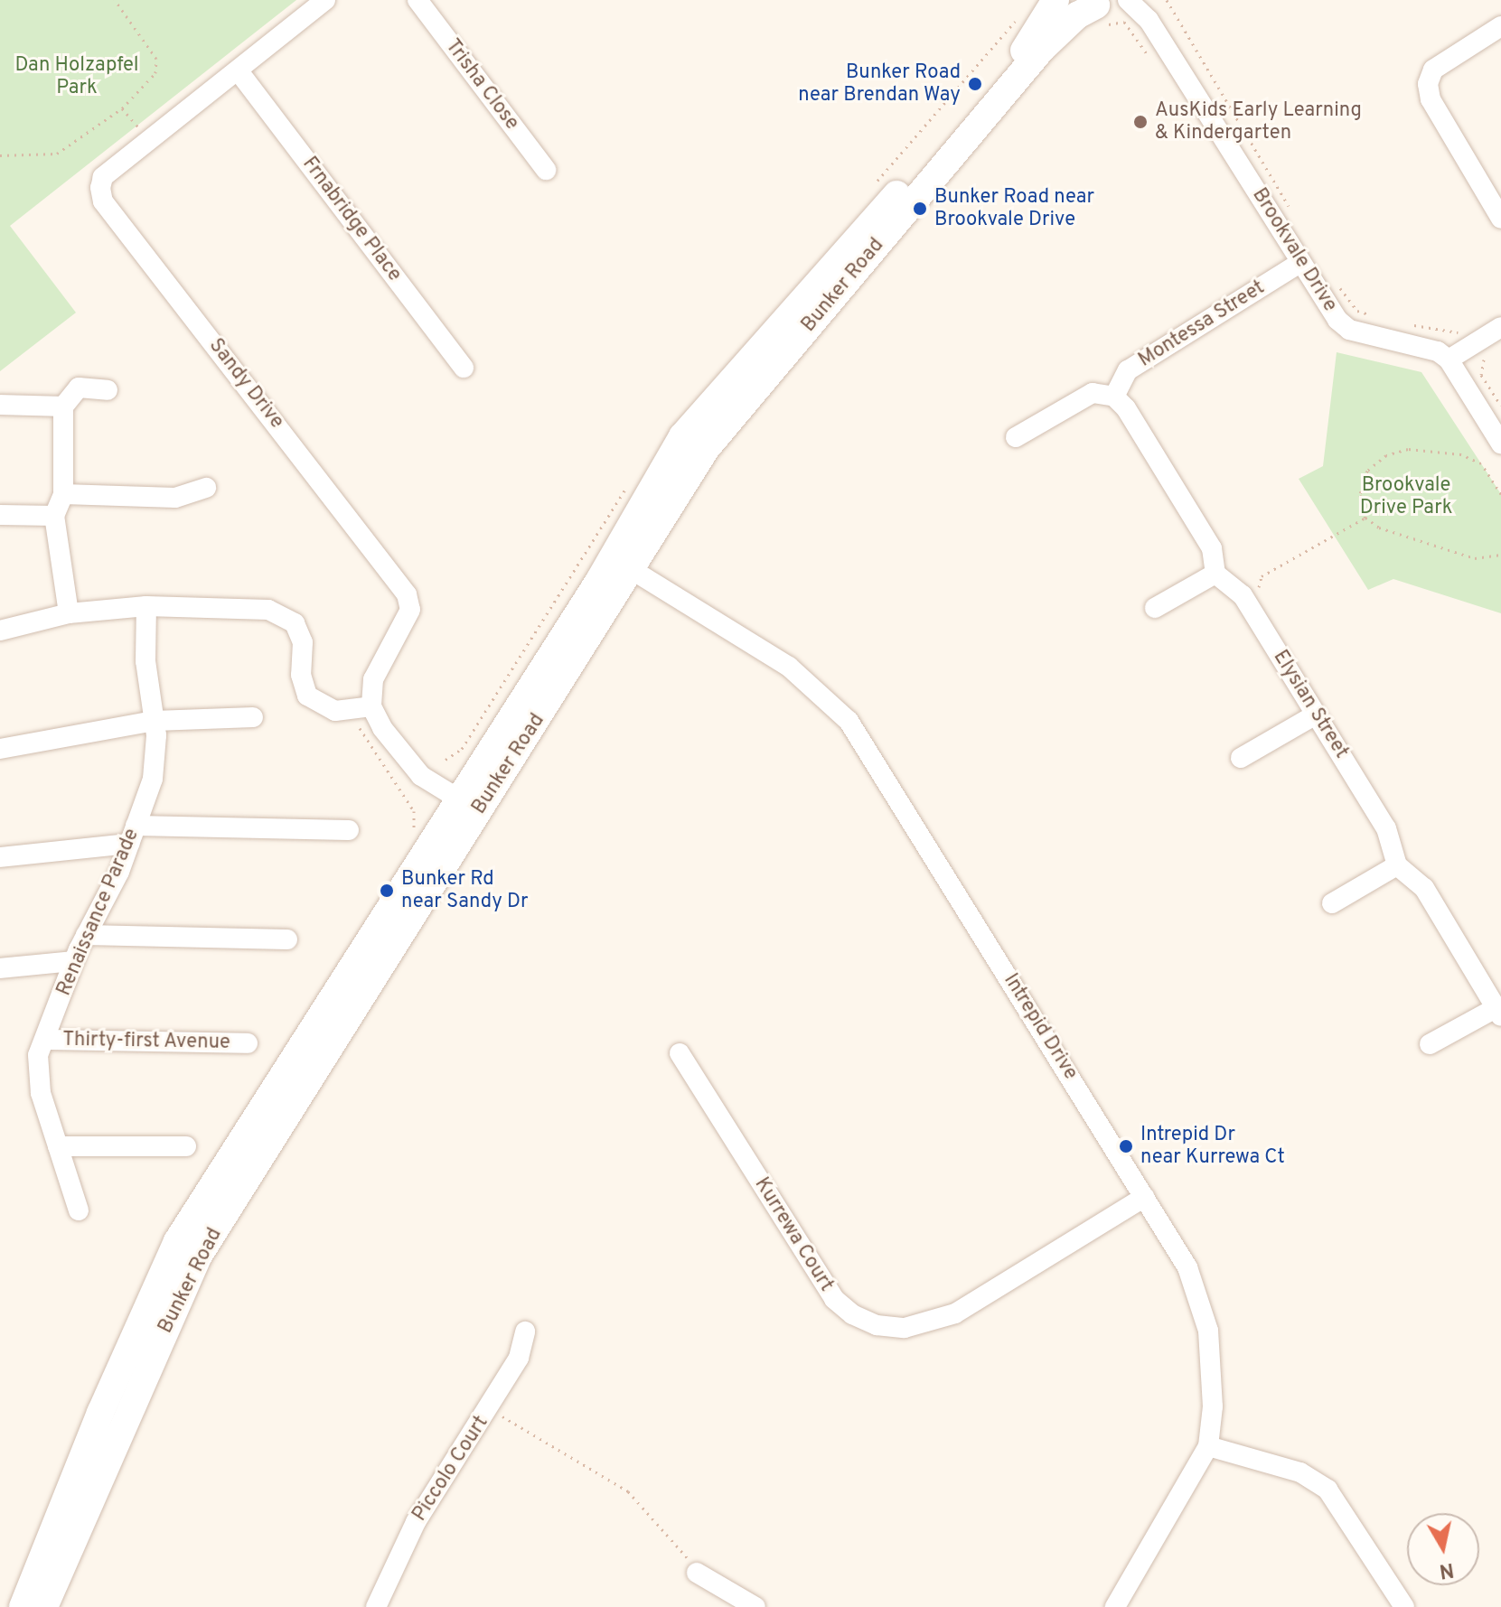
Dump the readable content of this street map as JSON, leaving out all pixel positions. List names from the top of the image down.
{
  "streets": {
    "main road": ["Bunker Road"],
    "street": [
      "Trisha Close",
      "Frnabridge Place",
      "Brookvale Drive",
      "Montessa Street",
      "Sandy Drive",
      "Elysian Street",
      "Renaissance Parade",
      "Intrepid Drive",
      "Thirty-first Avenue",
      "Kurrewa Court",
      "Piccolo Court"
    ]
  },
  "crossings": [
    ["Frnabridge Place", "Sandy Drive"],
    ["Brookvale Drive", "Montessa Street"],
    ["Bunker Road", "Intrepid Drive"],
    ["Renaissance Parade", "Thirty-first Avenue"],
    ["Intrepid Drive", "Kurrewa Court"]
  ],
  "parks": ["Dan Holzapfel Park", "Brookvale Drive Park"],
  "places": [
    "Bunker Road near Brendan Way",
    "AusKids Early Learning & Kindergarten",
    "Bunker Road near Brookvale Drive",
    "Bunker Rd near Sandy Dr",
    "Intrepid Dr near Kurrewa Ct"
  ],
  "north": "bottom"
}
